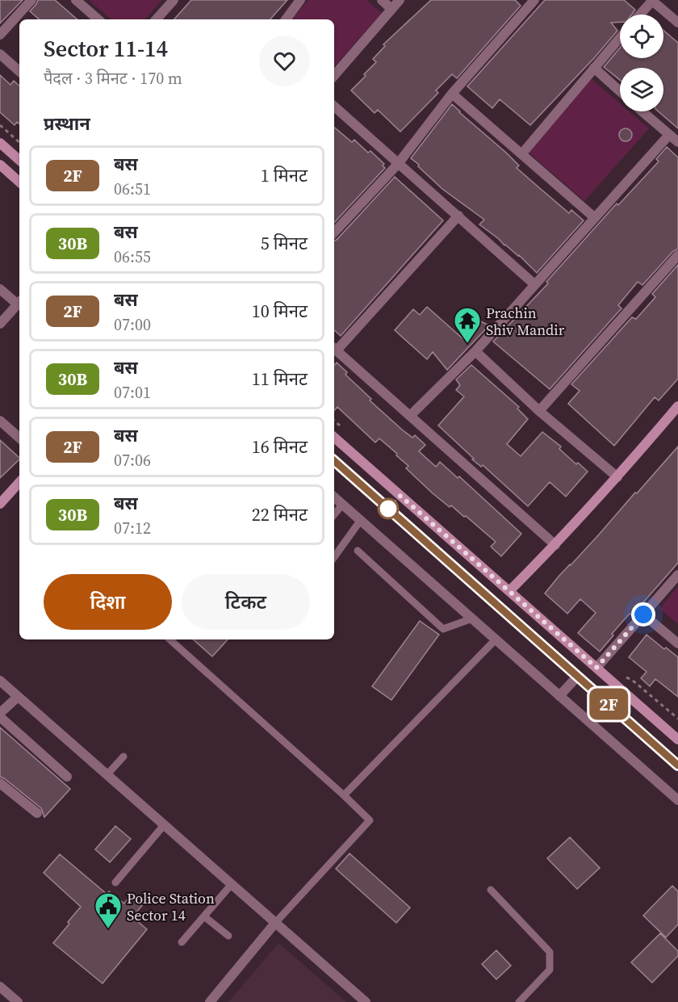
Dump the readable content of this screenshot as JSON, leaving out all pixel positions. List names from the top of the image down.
{
  "places": {
    "temple": ["Prachin Shiv Mandir"],
    "public building": ["Police Station Sector 14"]
  },
  "lines": ["bus line 2F"],
  "page": {
    "on_map": "2F",
    "heading": [
      ["Sector 11-14", "पैदल · 3 मिनट · 170 m"],
      "प्रस्थान"
    ],
    "list": [
      {
        "mark": "2F",
        "name": "बस",
        "note": "06:51",
        "value": "1 मिनट"
      },
      {
        "mark": "30B",
        "name": "बस",
        "note": "06:55",
        "value": "5 मिनट"
      },
      {
        "mark": "2F",
        "name": "बस",
        "note": "07:00",
        "value": "10 मिनट"
      },
      {
        "mark": "30B",
        "name": "बस",
        "note": "07:01",
        "value": "11 मिनट"
      },
      {
        "mark": "2F",
        "name": "बस",
        "note": "07:06",
        "value": "16 मिनट"
      },
      {
        "mark": "30B",
        "name": "बस",
        "note": "07:12",
        "value": "22 मिनट"
      }
    ],
    "buttons": ["दिशा", "टिकट"]
  }
}
